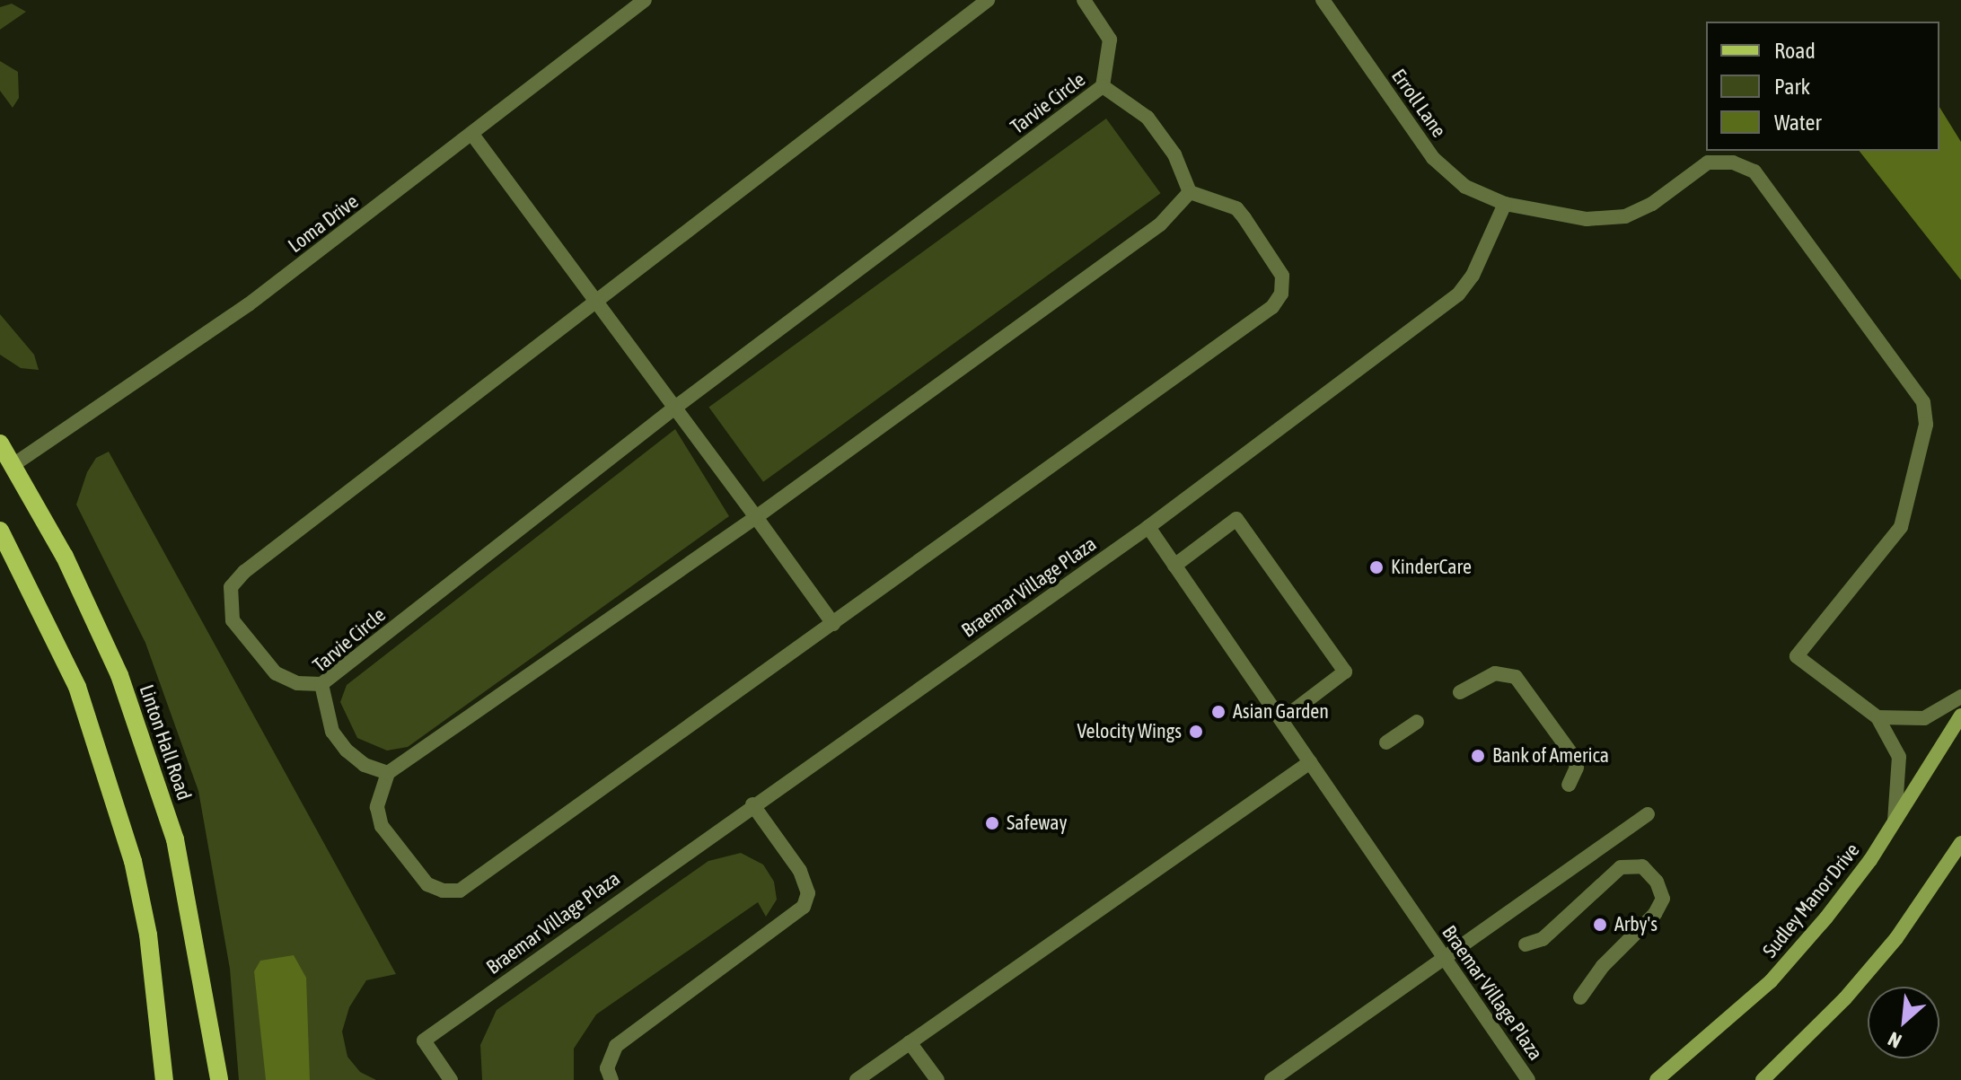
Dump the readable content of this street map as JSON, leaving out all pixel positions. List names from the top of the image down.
{
  "streets": {
    "main road": ["Linton Hall Road", "Sudley Manor Drive"],
    "street": [
      "Tarvie Circle",
      "Erroll Lane",
      "Loma Drive",
      "Braemar Village Plaza"
    ]
  },
  "crossings": [
    ["Loma Drive", "Linton Hall Road"]
  ],
  "places": [
    "KinderCare",
    "Asian Garden",
    "Velocity Wings",
    "Bank of America",
    "Safeway",
    "Arby's"
  ],
  "legend": ["Road", "Park", "Water"],
  "north": "bottom left"
}
